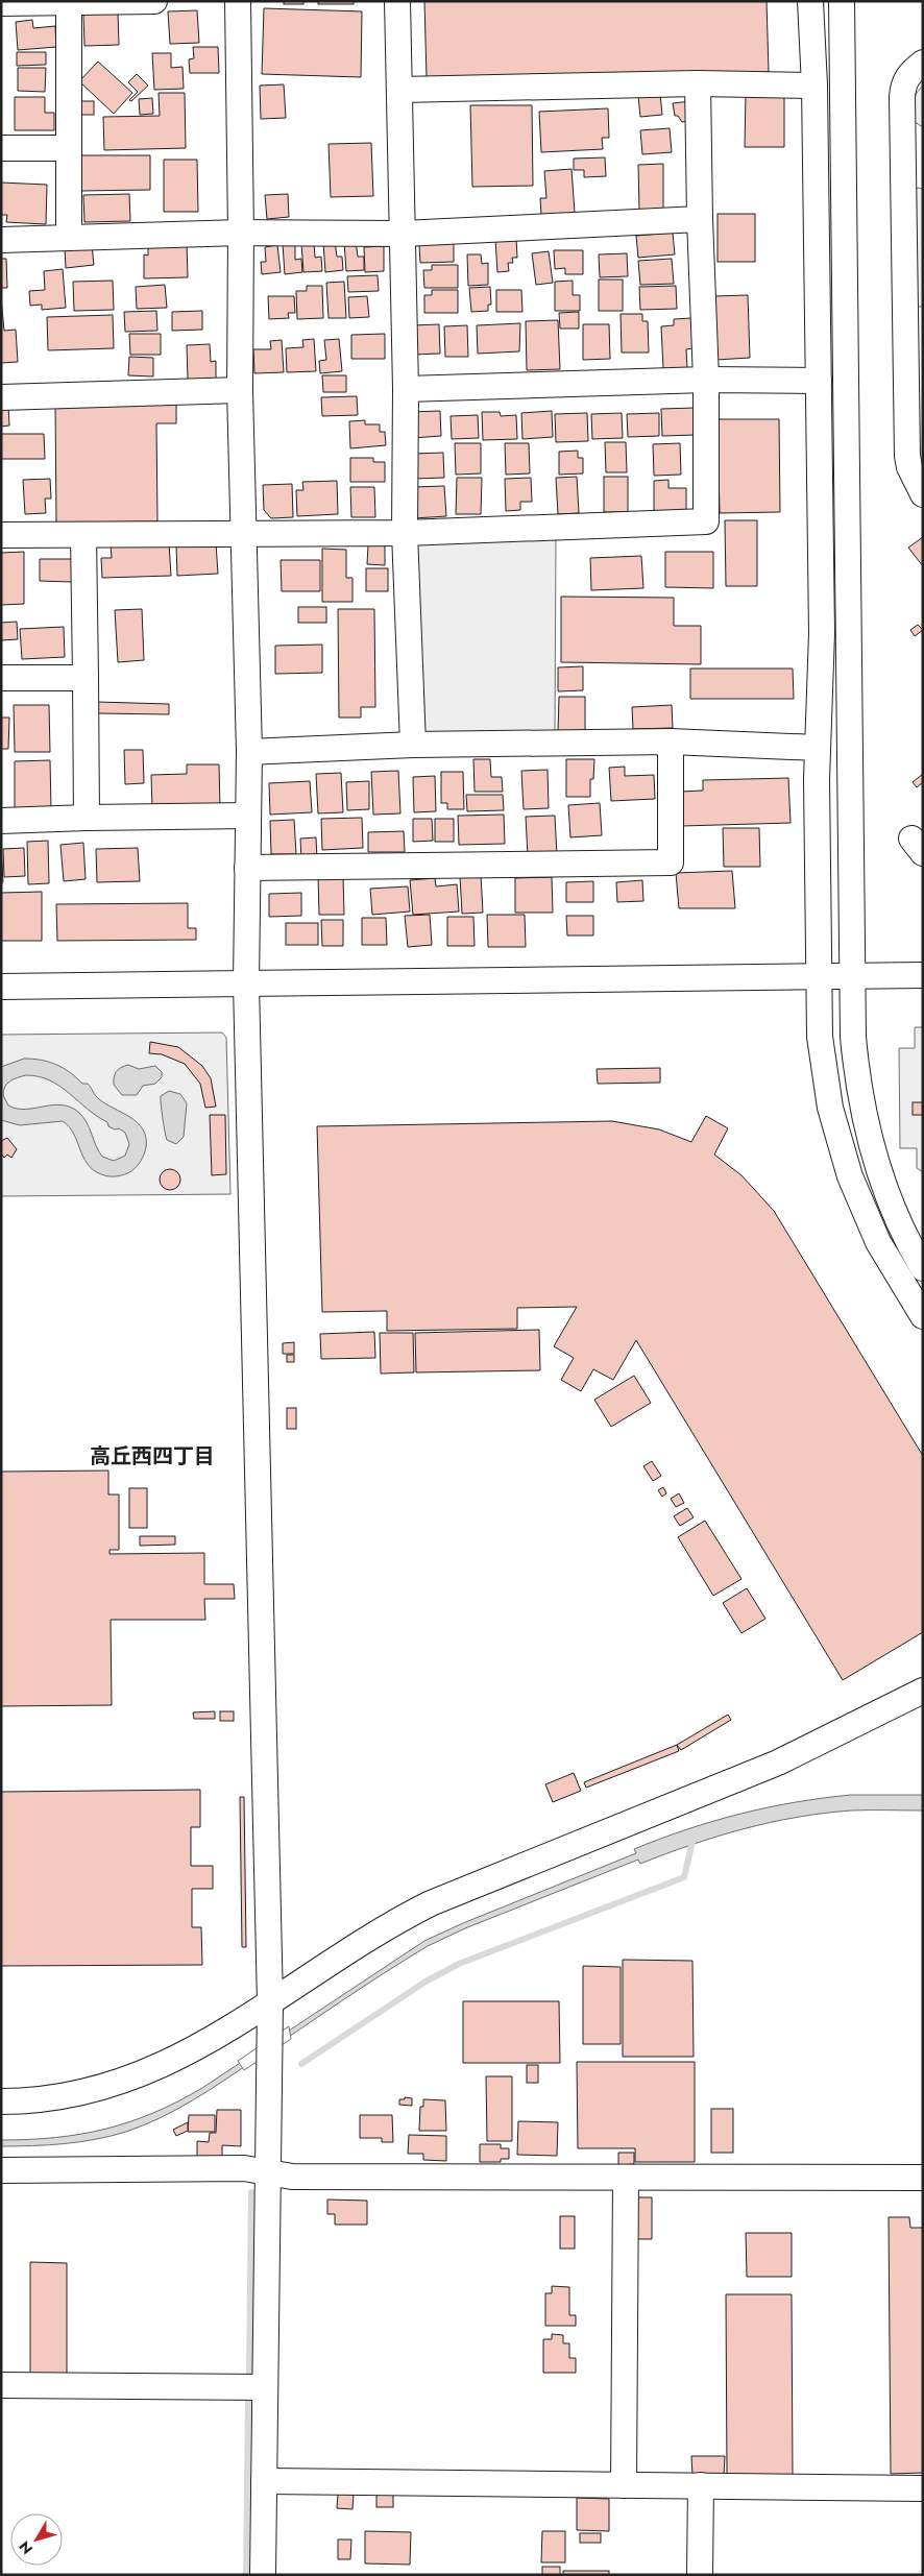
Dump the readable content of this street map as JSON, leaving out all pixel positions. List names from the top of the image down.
{
  "districts": ["高丘西四丁目"],
  "north": "bottom left"
}
